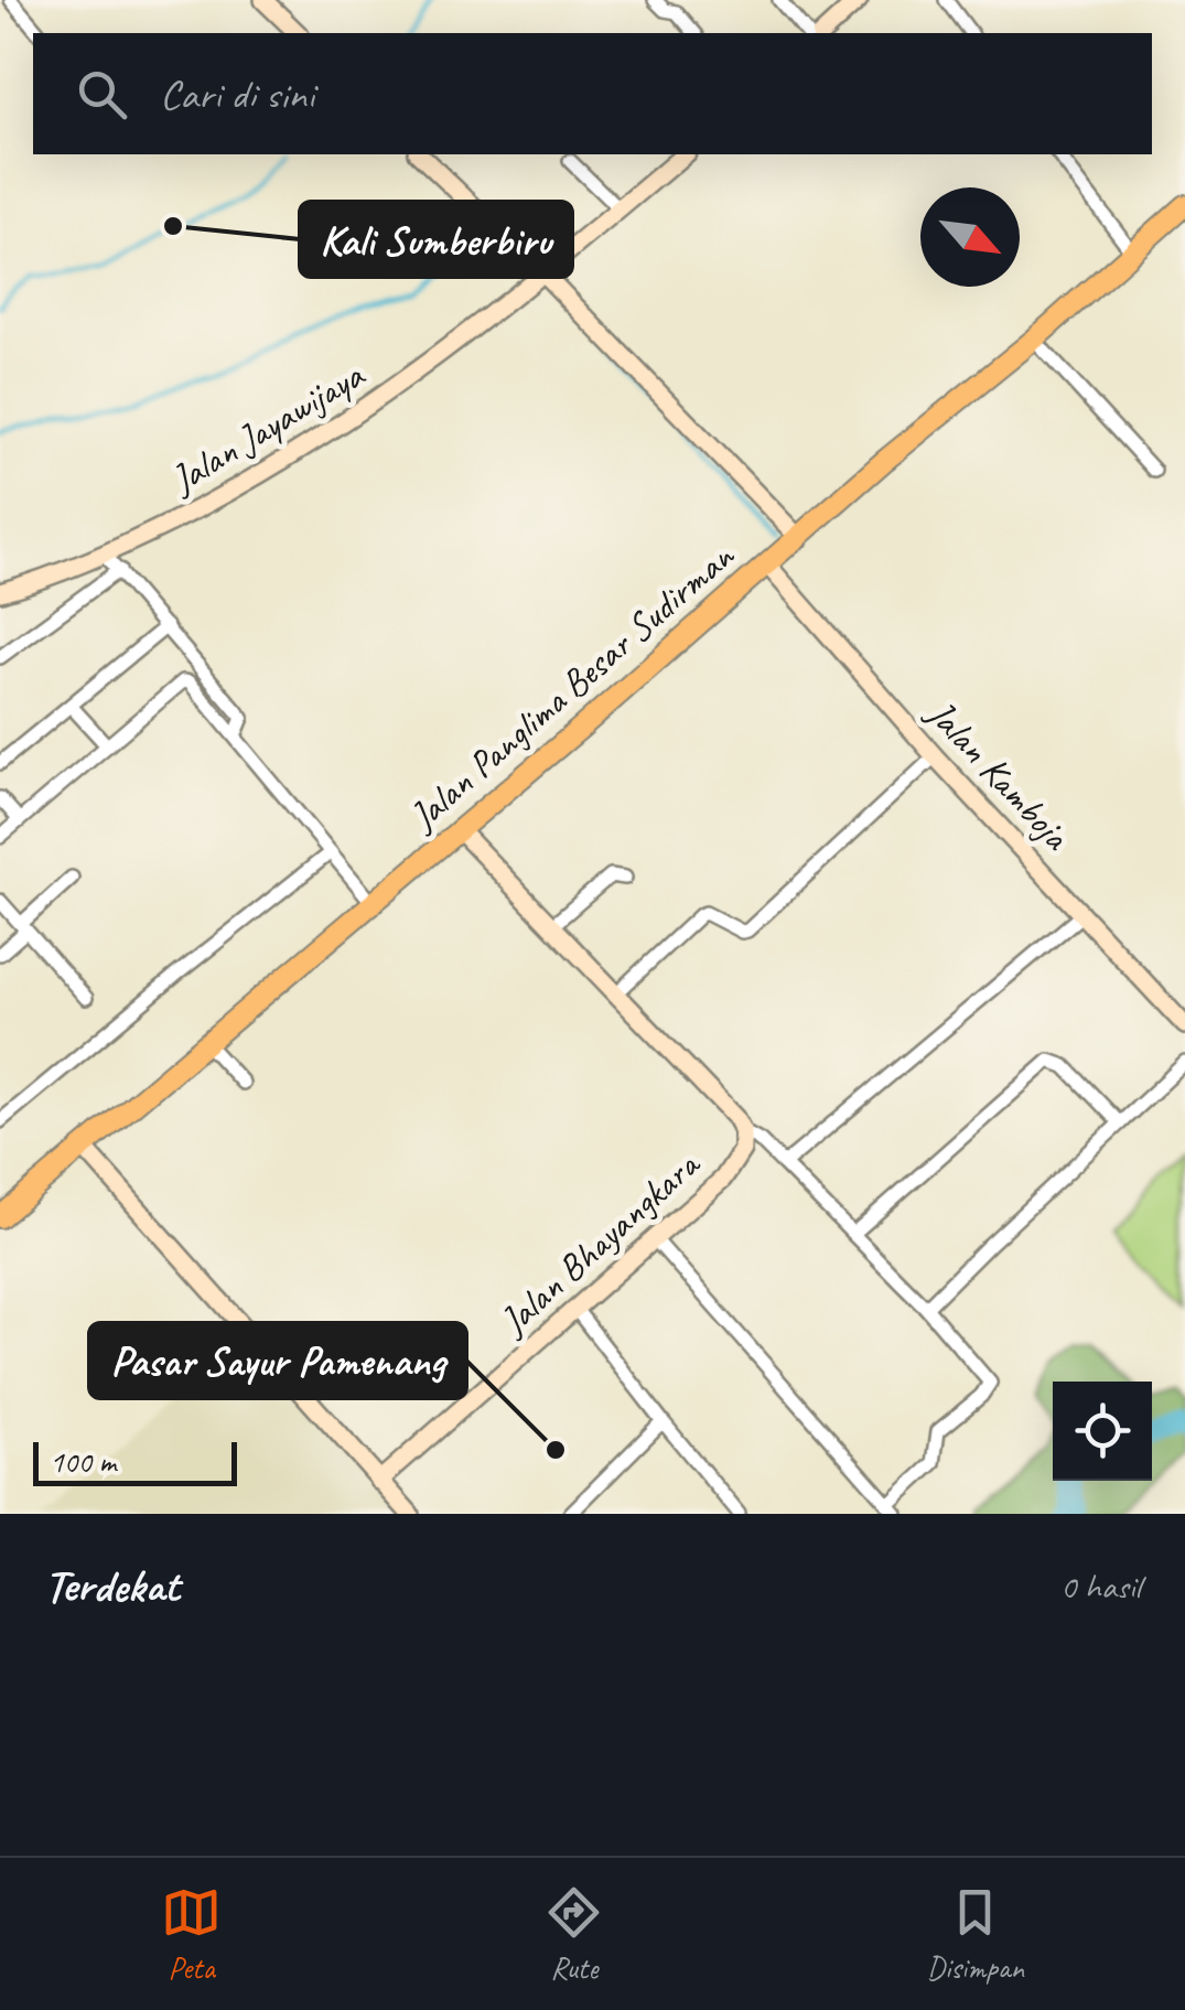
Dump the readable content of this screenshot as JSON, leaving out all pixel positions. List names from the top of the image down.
{
  "streets": {
    "main road": ["Jalan Panglima Besar Sudirman"],
    "street": ["Jalan Jayawijaya", "Jalan Kamboja", "Jalan Bhayangkara"]
  },
  "crossings": [
    ["Jalan Panglima Besar Sudirman", "Jalan Kamboja"]
  ],
  "places": ["Kali Sumberbiru", "Pasar Sayur Pamenang"],
  "scale_bar": "100 m",
  "north": "bottom right",
  "page": {
    "search": "Cari di sini",
    "scale": "100 m",
    "heading": ["Terdekat", "0 hasil"],
    "nav": ["Peta", "Rute", "Disimpan"]
  }
}
